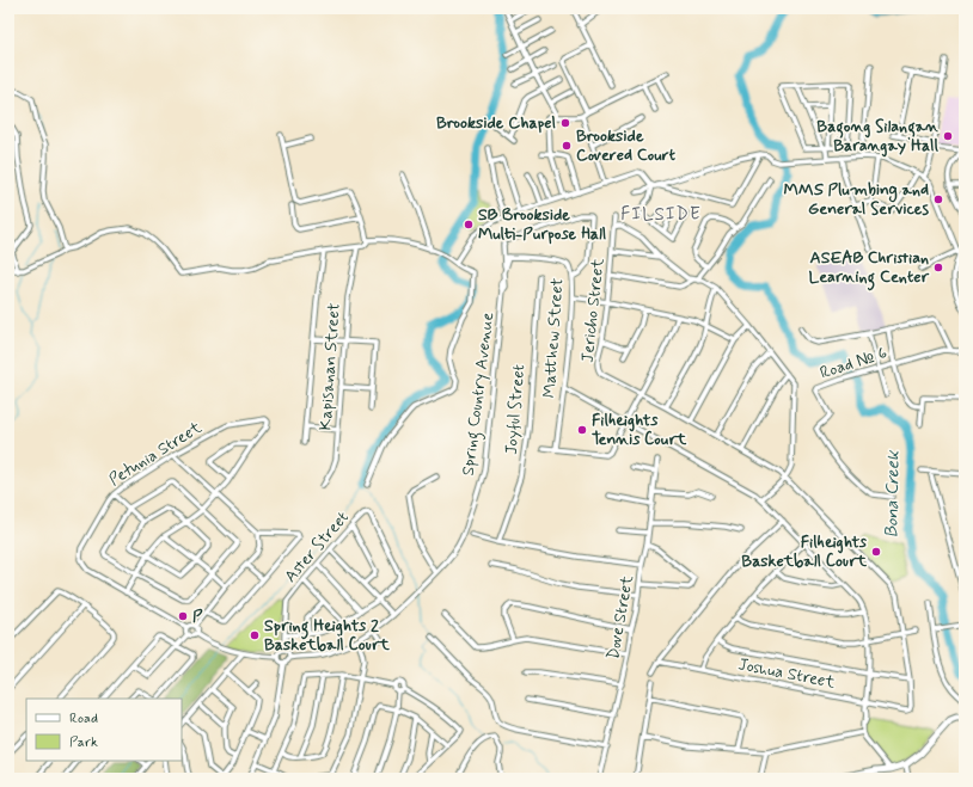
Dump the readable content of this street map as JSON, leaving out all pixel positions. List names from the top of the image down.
{
  "streets": {
    "street": [
      "Jericho Street",
      "Matthew Street",
      "Road № 6",
      "Kapisanan Street",
      "Spring Country Avenue",
      "Joyful Street",
      "Petunia Street",
      "Aster Street",
      "Dove Street",
      "Joshua Street"
    ]
  },
  "crossings": [
    ["Jericho Street", "Joshua Street"],
    ["Matthew Street", "Spring Country Avenue"],
    ["Spring Country Avenue", "Aster Street"]
  ],
  "districts": ["FILSIDE"],
  "water": ["Bona Creek"],
  "places": [
    "Brookside Chapel",
    "Bagong Silangan Barangay Hall",
    "Brookside Covered Court",
    "MMS Plumbing and General Services",
    "SB Brookside Multi-Purpose Hall",
    "ASEAB Christian Learning Center",
    "Filheights Tennis Court",
    "Filheights Basketball Court",
    "P",
    "Spring Heights 2 Basketball Court"
  ],
  "legend": ["Road", "Park"]
}
